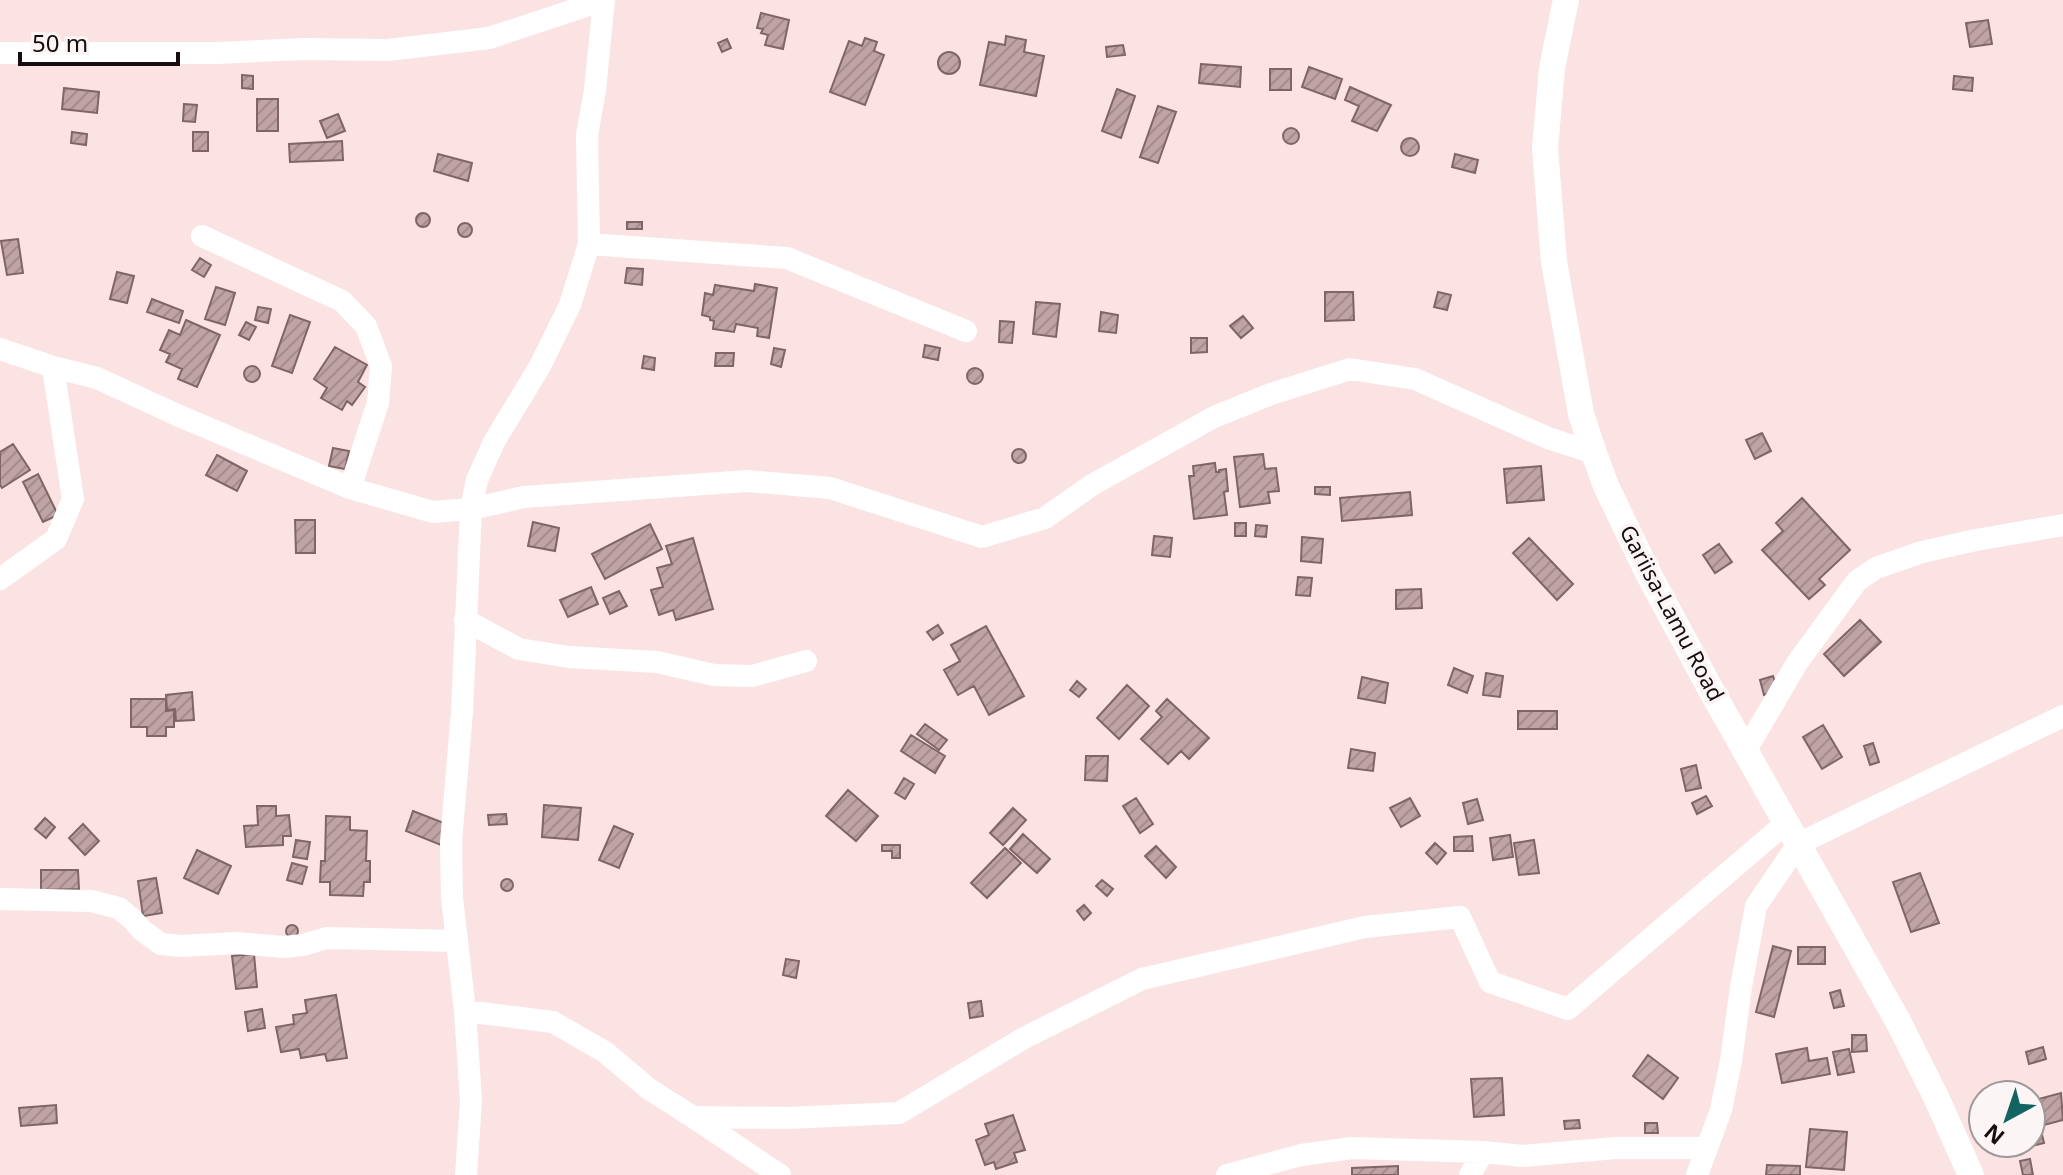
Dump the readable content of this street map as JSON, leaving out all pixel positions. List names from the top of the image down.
{
  "streets": {
    "street": ["Gariisa-Lamu Road"]
  },
  "scale_bar": "50 m",
  "north": "bottom left"
}
